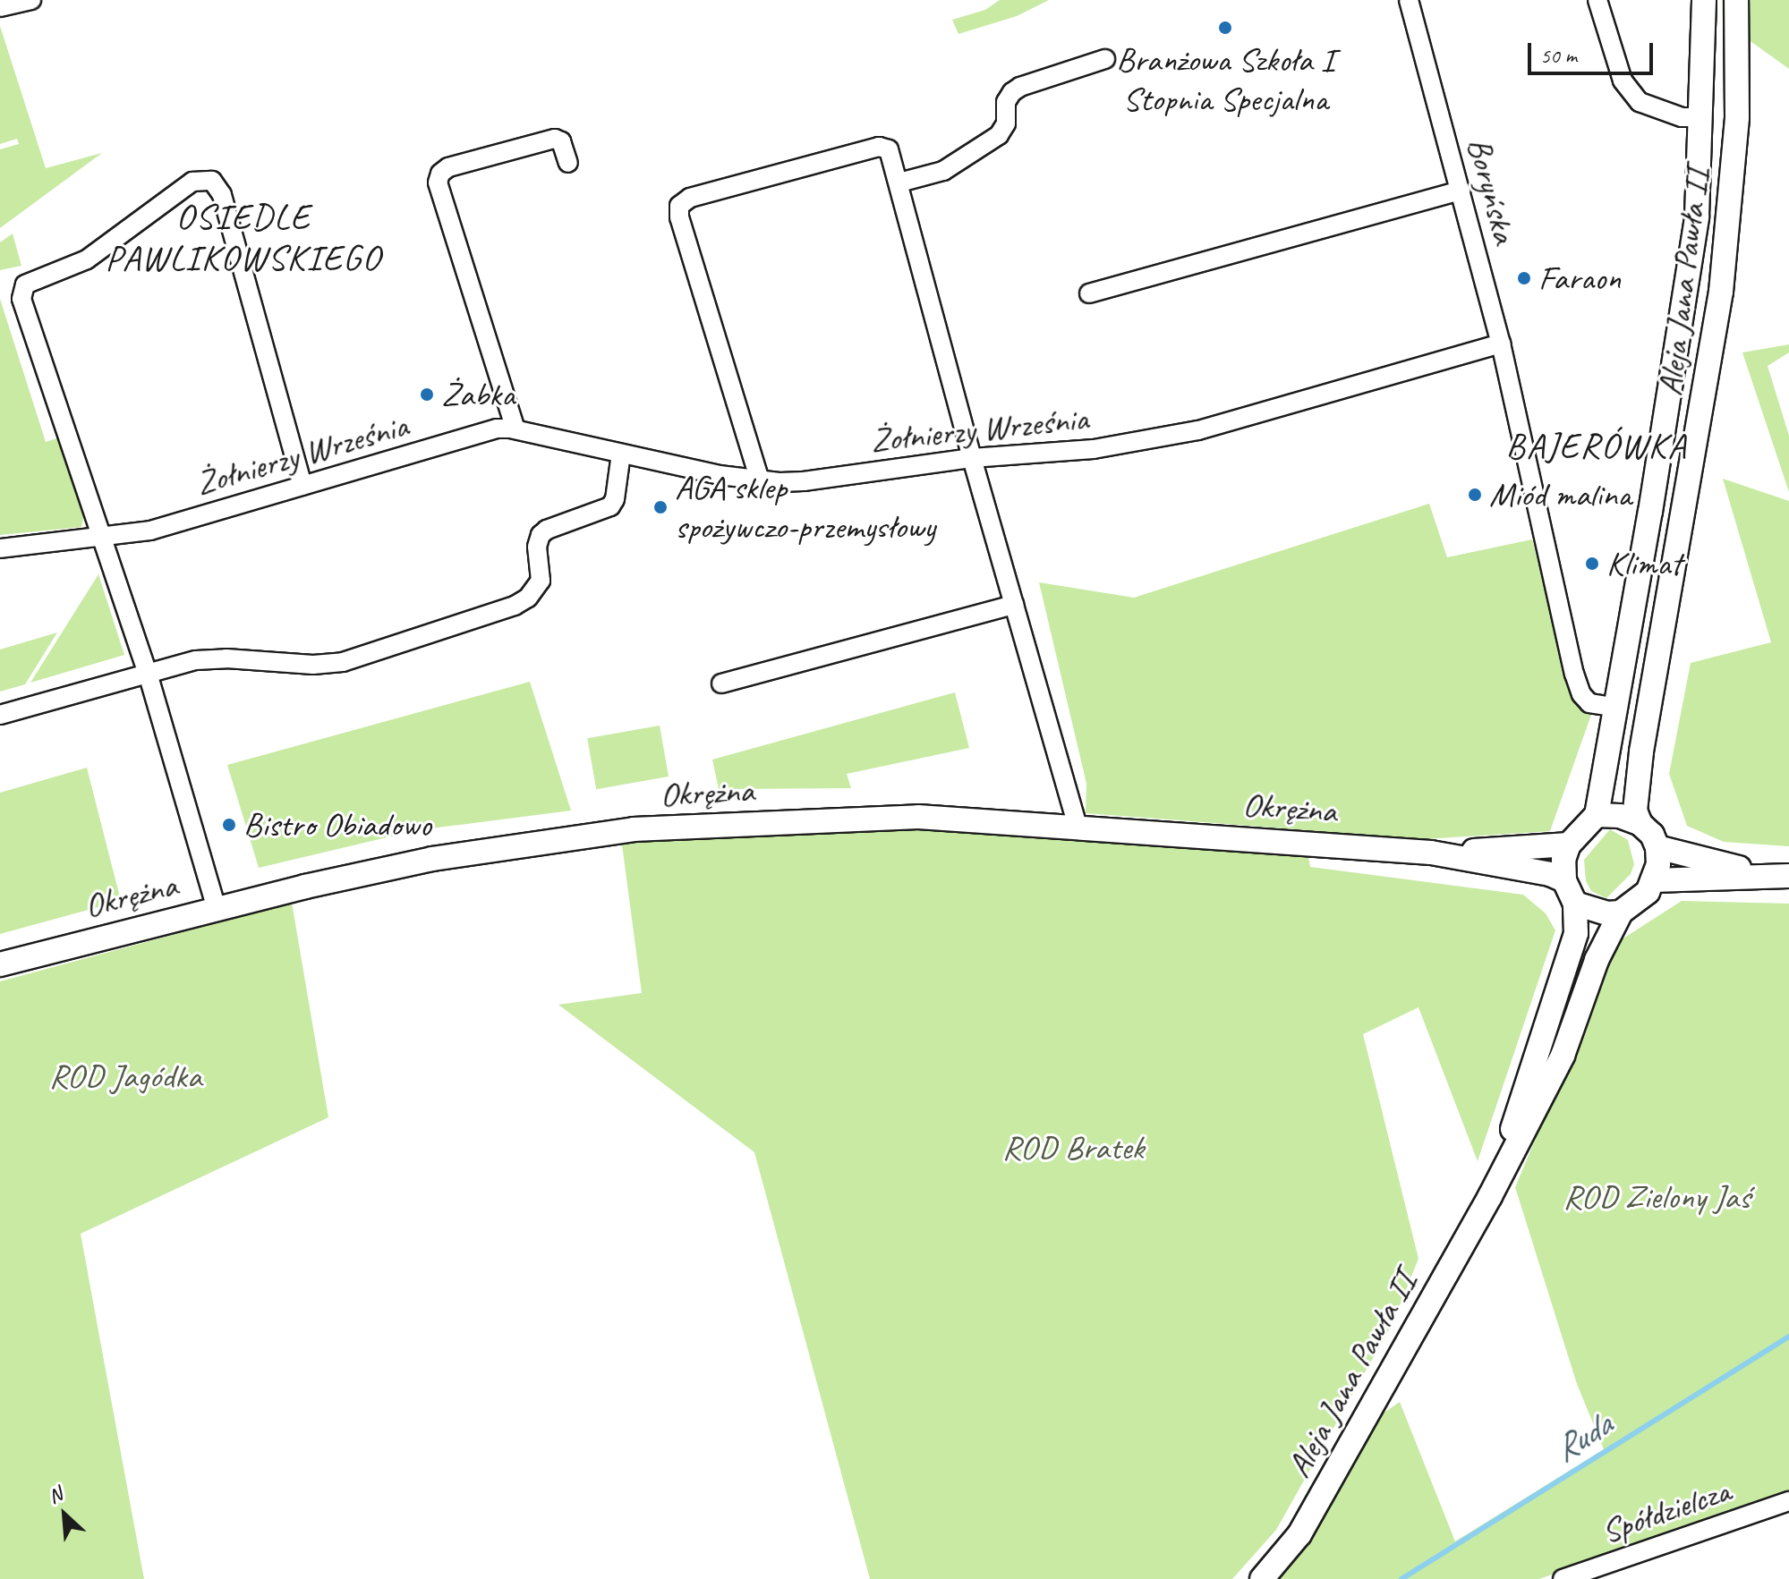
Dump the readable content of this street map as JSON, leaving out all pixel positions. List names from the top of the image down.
{
  "streets": {
    "street": [
      "Boryńska",
      "Aleja Jana Pawła II",
      "Żołnierzy Września",
      "Okrężna",
      "Spółdzielcza"
    ]
  },
  "crossings": [
    ["Boryńska", "Aleja Jana Pawła II"],
    ["Boryńska", "Żołnierzy Września"],
    ["Aleja Jana Pawła II", "Okrężna"]
  ],
  "districts": ["OSIEDLE PAWLIKOWSKIEGO", "BAJERÓWKA"],
  "water": ["Ruda"],
  "parks": ["ROD Jagódka", "ROD Bratek", "ROD Zielony Jaś"],
  "places": [
    "Branżowa Szkoła I Stopnia Specjalna",
    "Faraon",
    "Żabka",
    "Miód malina",
    "AGA sklep spożywczo-przemysłowy",
    "Klimat",
    "Bistro Obiadowo"
  ],
  "scale_bar": "50 m",
  "north": "top left"
}
